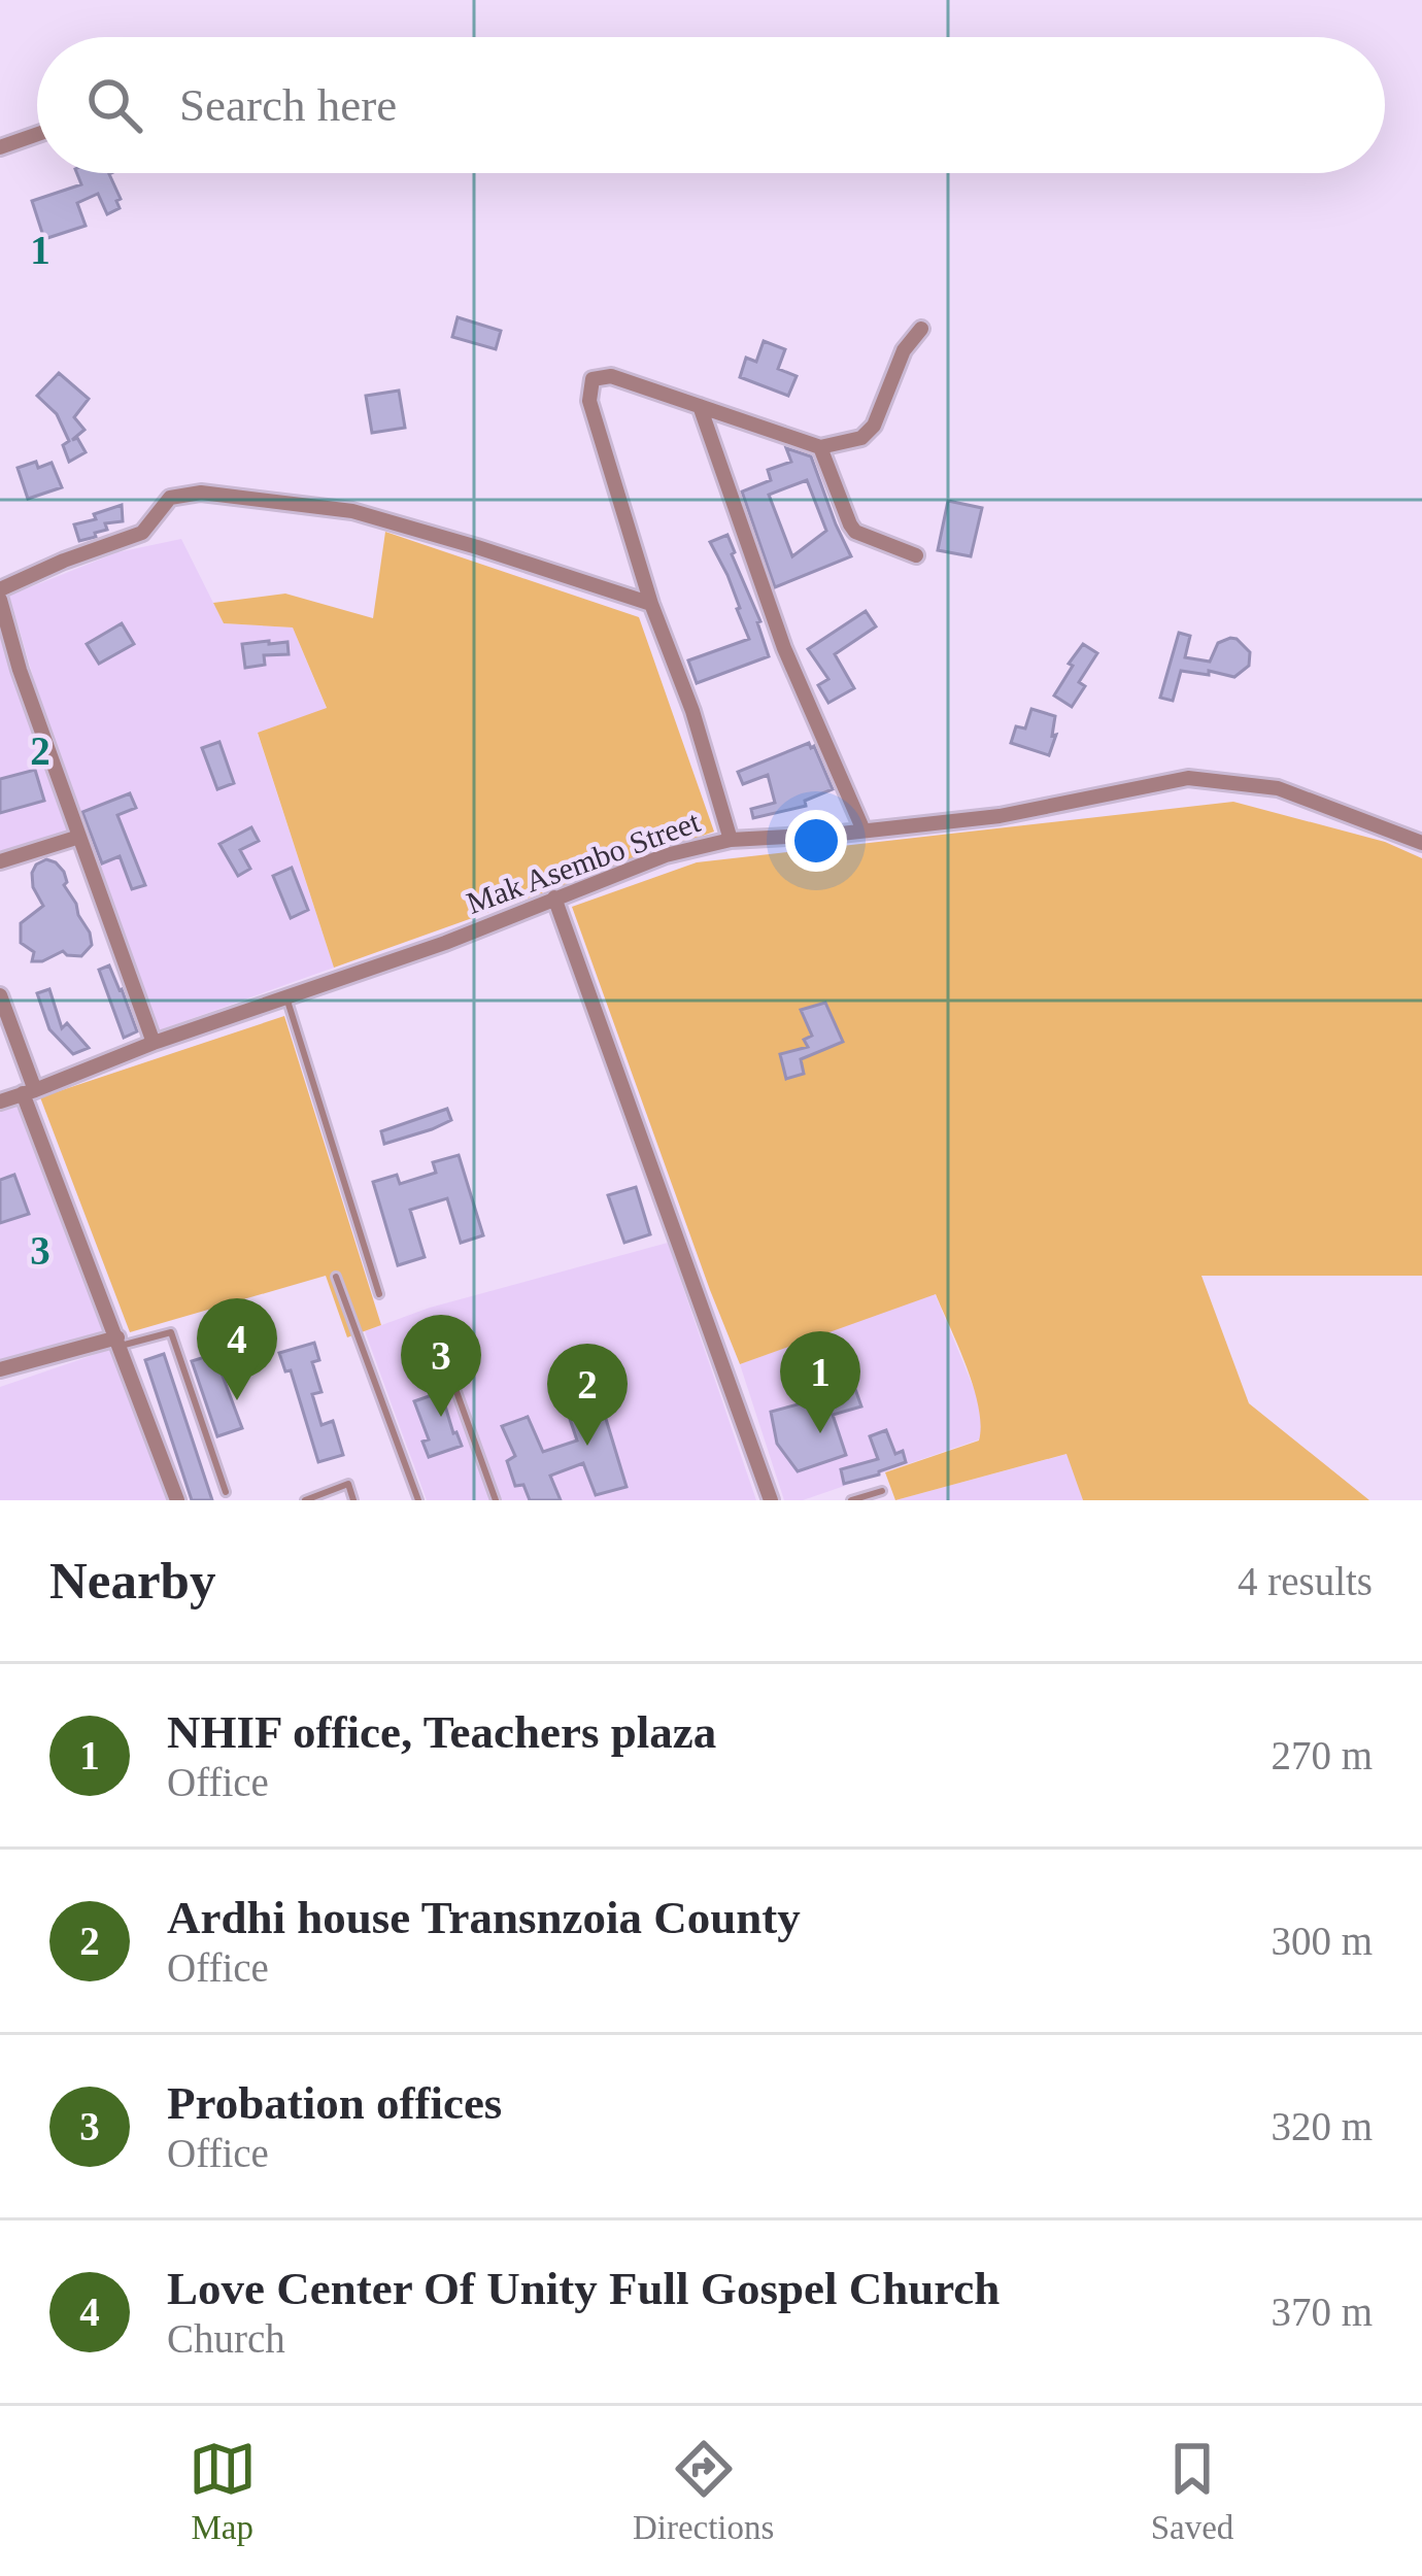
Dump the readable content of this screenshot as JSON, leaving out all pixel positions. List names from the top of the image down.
{
  "streets": {
    "street": ["Mak Asembo Street"]
  },
  "page": {
    "search": "Search here",
    "pins": [
      "4",
      "3",
      "1",
      "2"
    ],
    "heading": ["Nearby", "4 results"],
    "list": [
      {
        "mark": "1",
        "name": "NHIF office, Teachers plaza",
        "note": "Office",
        "value": "270 m"
      },
      {
        "mark": "2",
        "name": "Ardhi house Transnzoia County",
        "note": "Office",
        "value": "300 m"
      },
      {
        "mark": "3",
        "name": "Probation offices",
        "note": "Office",
        "value": "320 m"
      },
      {
        "mark": "4",
        "name": "Love Center Of Unity Full Gospel Church",
        "note": "Church",
        "value": "370 m"
      }
    ],
    "nav": ["Map", "Directions", "Saved"]
  },
  "grid": {
    "rows": ["1", "2", "3"]
  }
}
